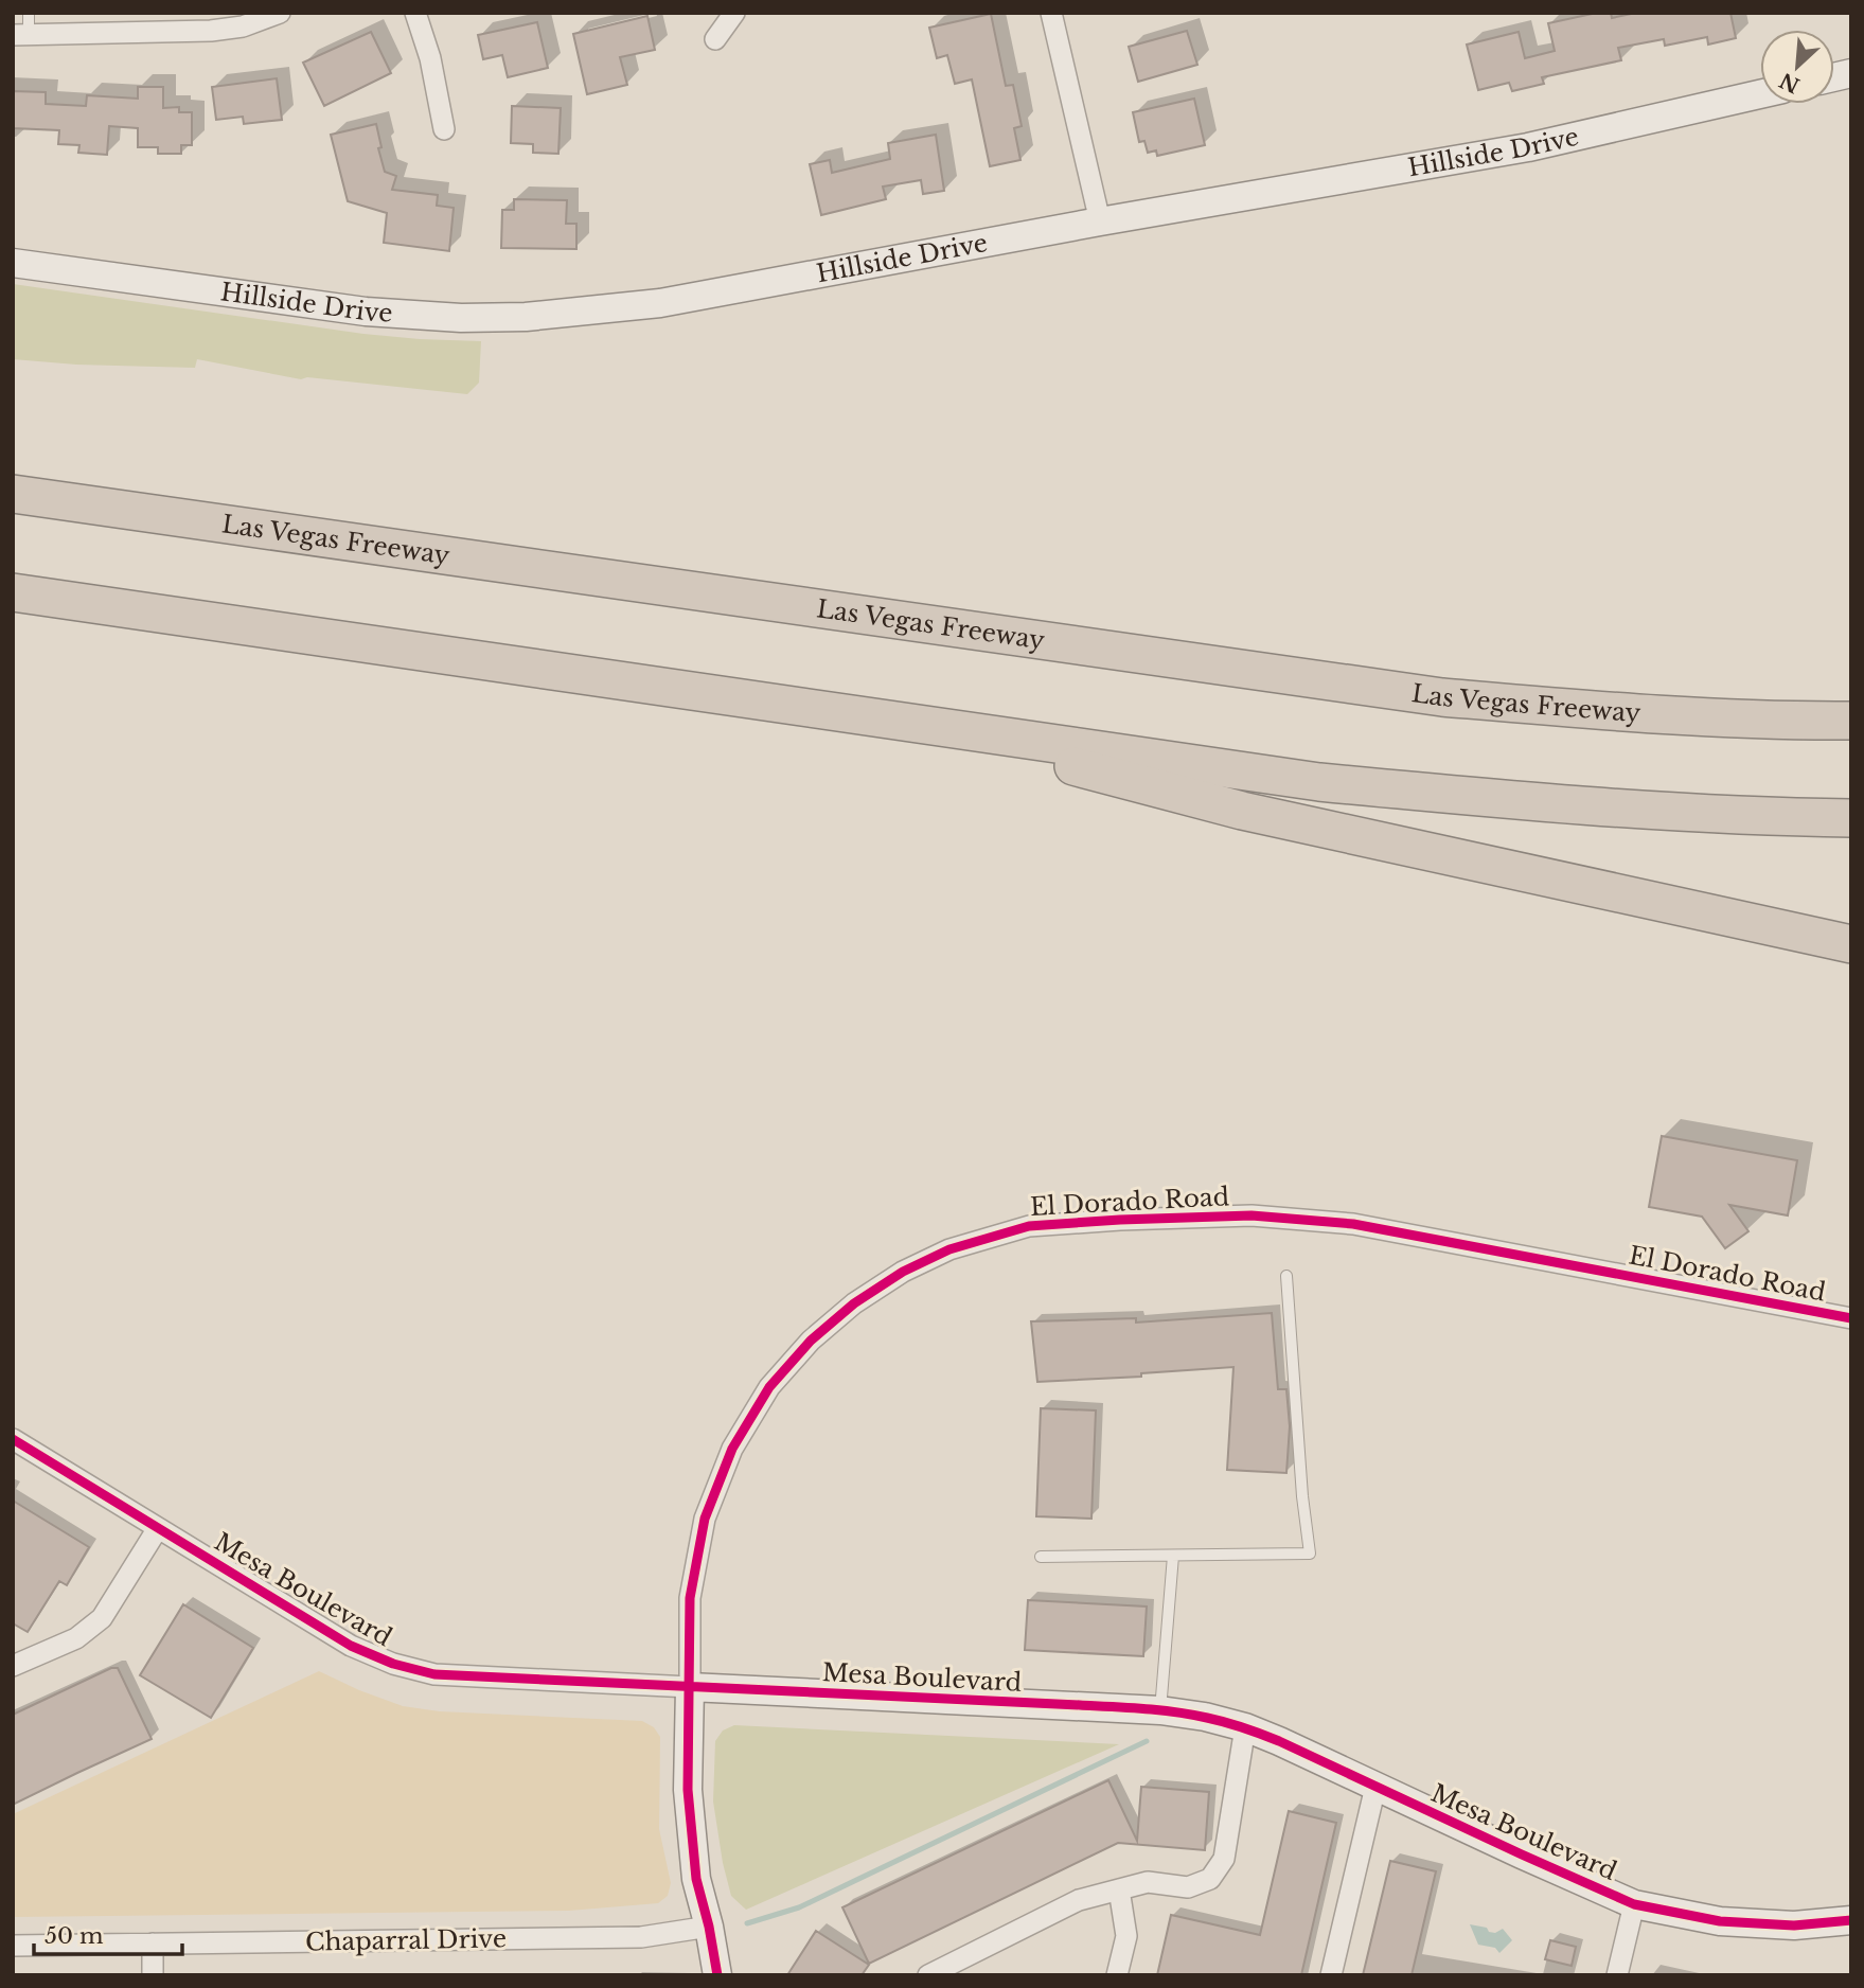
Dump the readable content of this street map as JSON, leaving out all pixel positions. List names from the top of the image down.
{
  "streets": {
    "highway": ["Las Vegas Freeway"],
    "main road": ["Hillside Drive", "Mesa Boulevard"],
    "street": ["El Dorado Road", "Chaparral Drive"]
  },
  "crossings": [
    ["El Dorado Road", "Mesa Boulevard"]
  ],
  "scale_bar": "50 m",
  "north": "bottom left"
}
